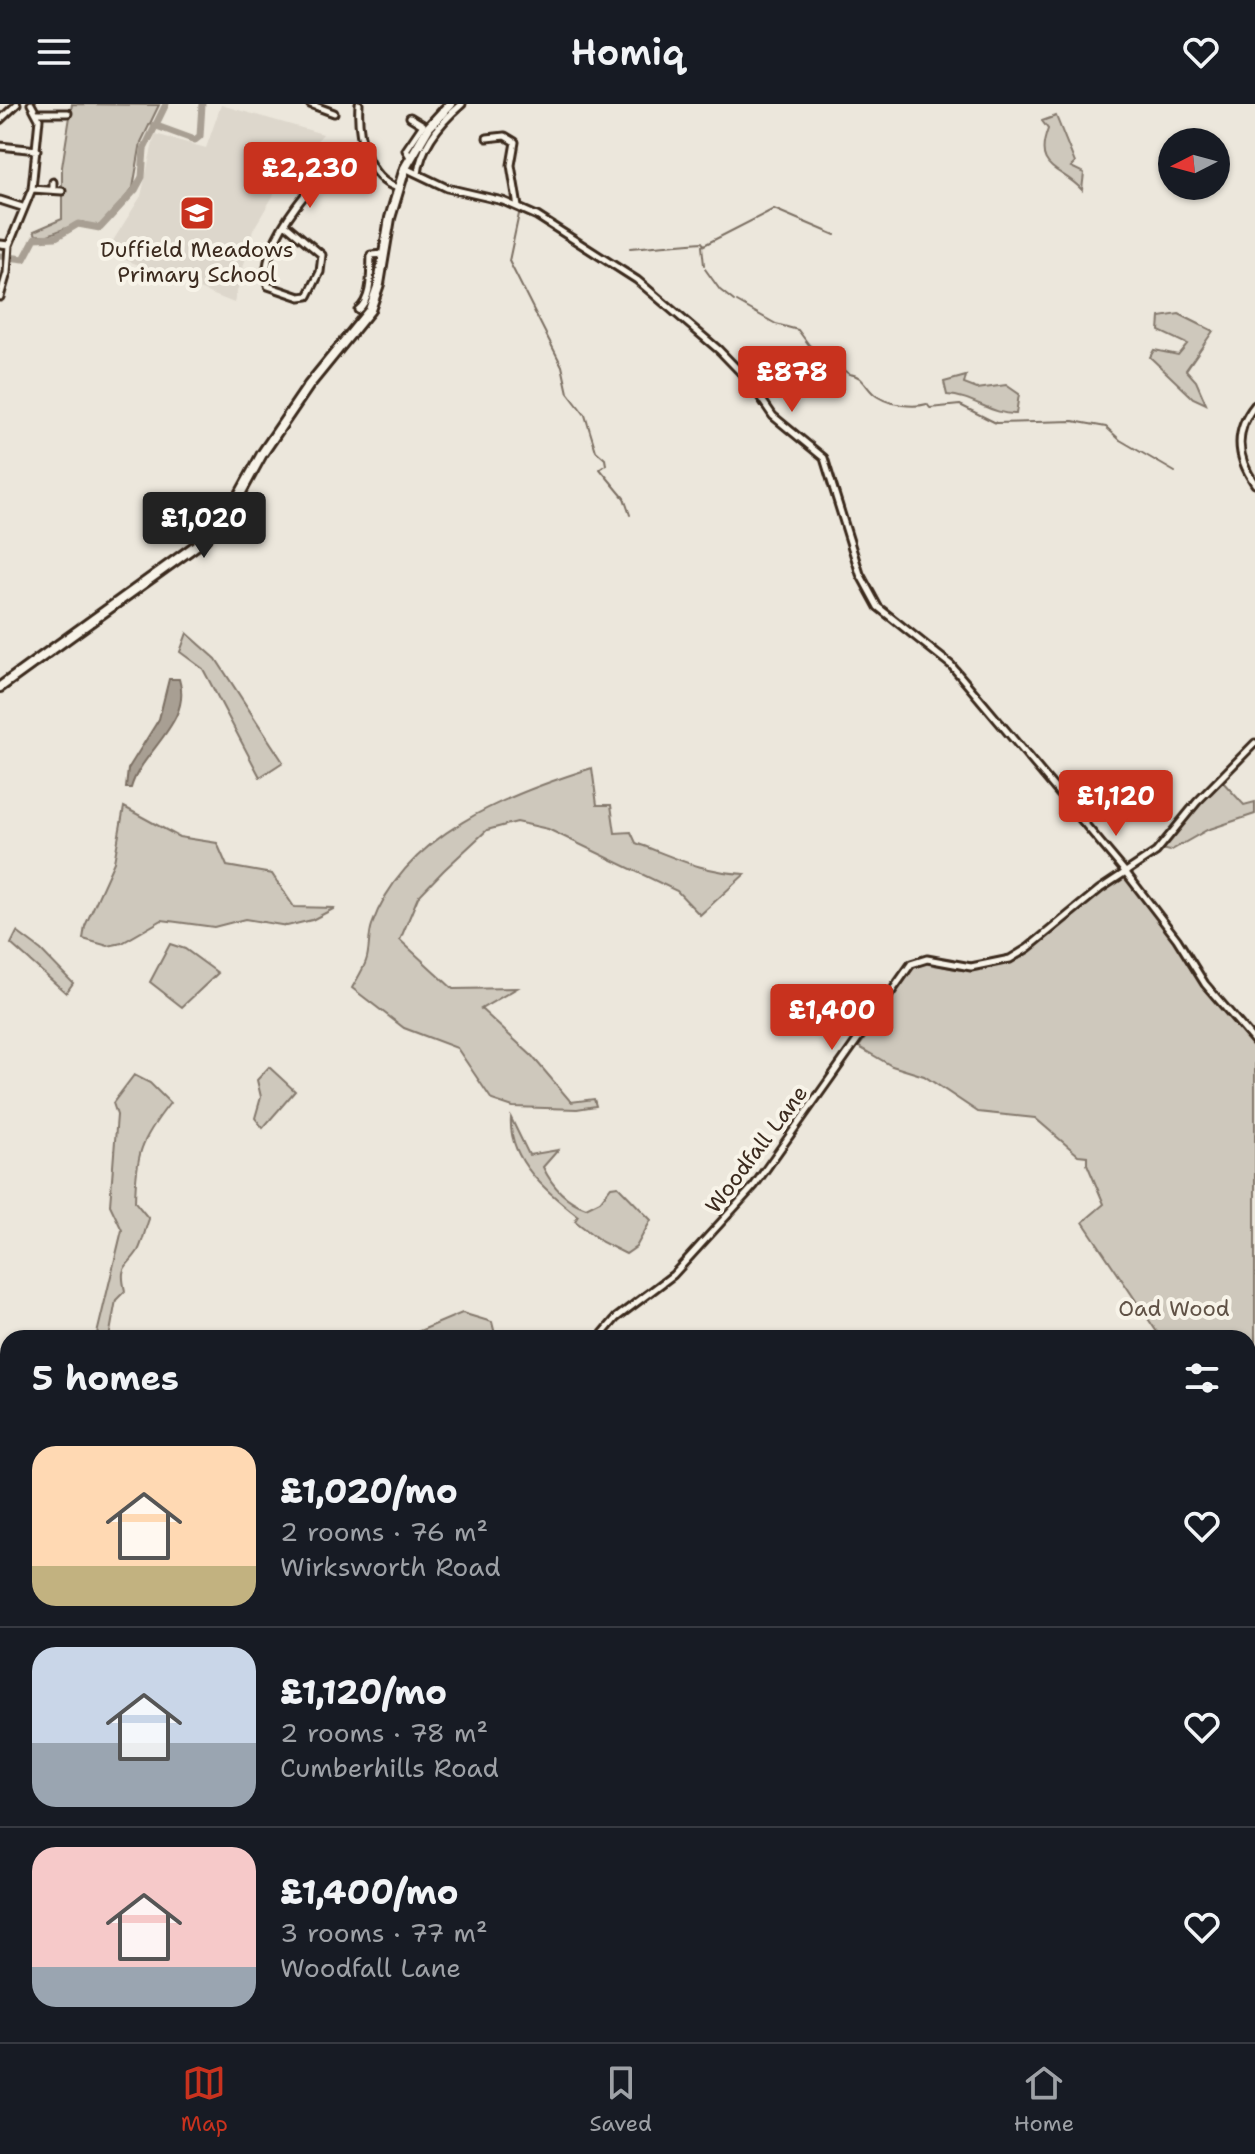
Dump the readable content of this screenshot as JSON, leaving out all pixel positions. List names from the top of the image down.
{
  "streets": {
    "street": ["Woodfall Lane"]
  },
  "parks": ["Oad Wood"],
  "places": {
    "school or university": ["Duffield Meadows Primary School"]
  },
  "north": "left",
  "page": {
    "header": "Homiq",
    "price": [
      "£2,230",
      "£878",
      "£1,020",
      "£1,120",
      "£1,400"
    ],
    "heading": "5 homes",
    "list": [
      {
        "name": "£1,020/mo",
        "note": "2 rooms · 76 m² · Wirksworth Road"
      },
      {
        "name": "£1,120/mo",
        "note": "2 rooms · 78 m² · Cumberhills Road"
      },
      {
        "name": "£1,400/mo",
        "note": "3 rooms · 77 m² · Woodfall Lane"
      }
    ],
    "tabs": ["Map", "Saved", "Home"]
  }
}
